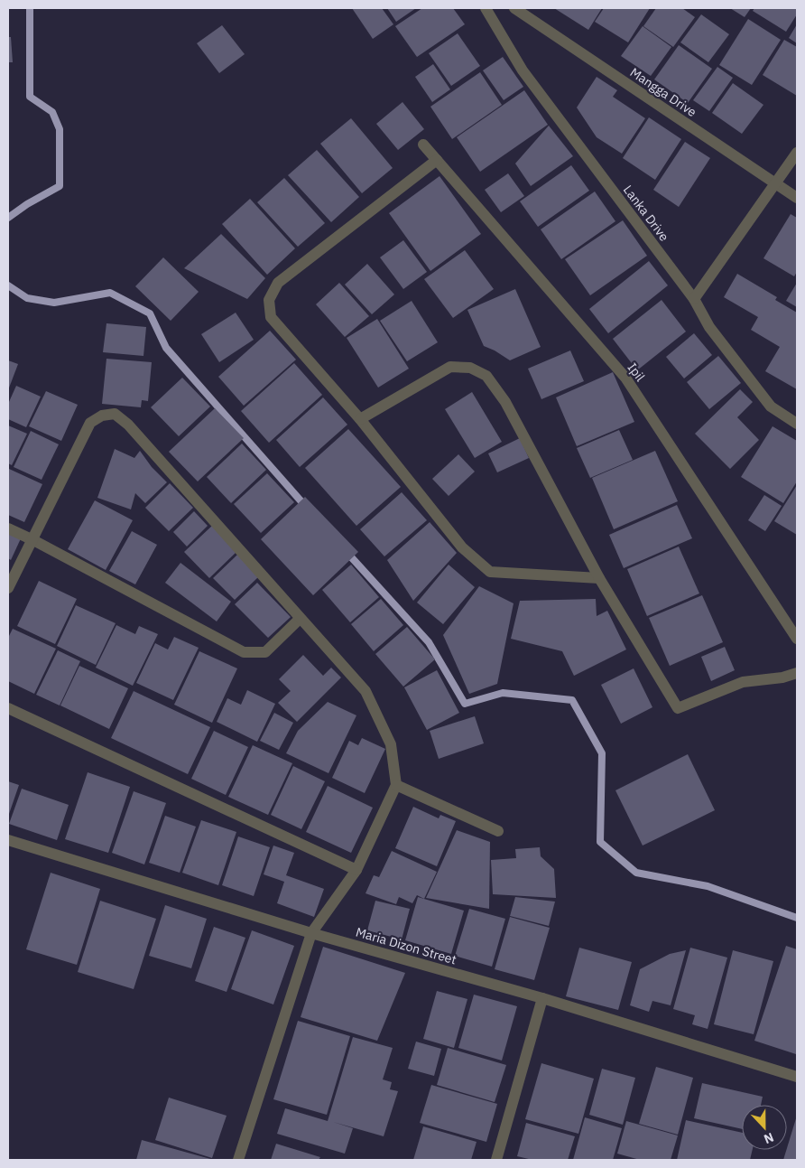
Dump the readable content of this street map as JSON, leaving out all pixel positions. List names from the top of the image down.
{
  "streets": {
    "street": [
      "Mangga Drive",
      "Lanka Drive",
      "Ipil",
      "Maria Dizon Street"
    ]
  },
  "north": "bottom"
}
